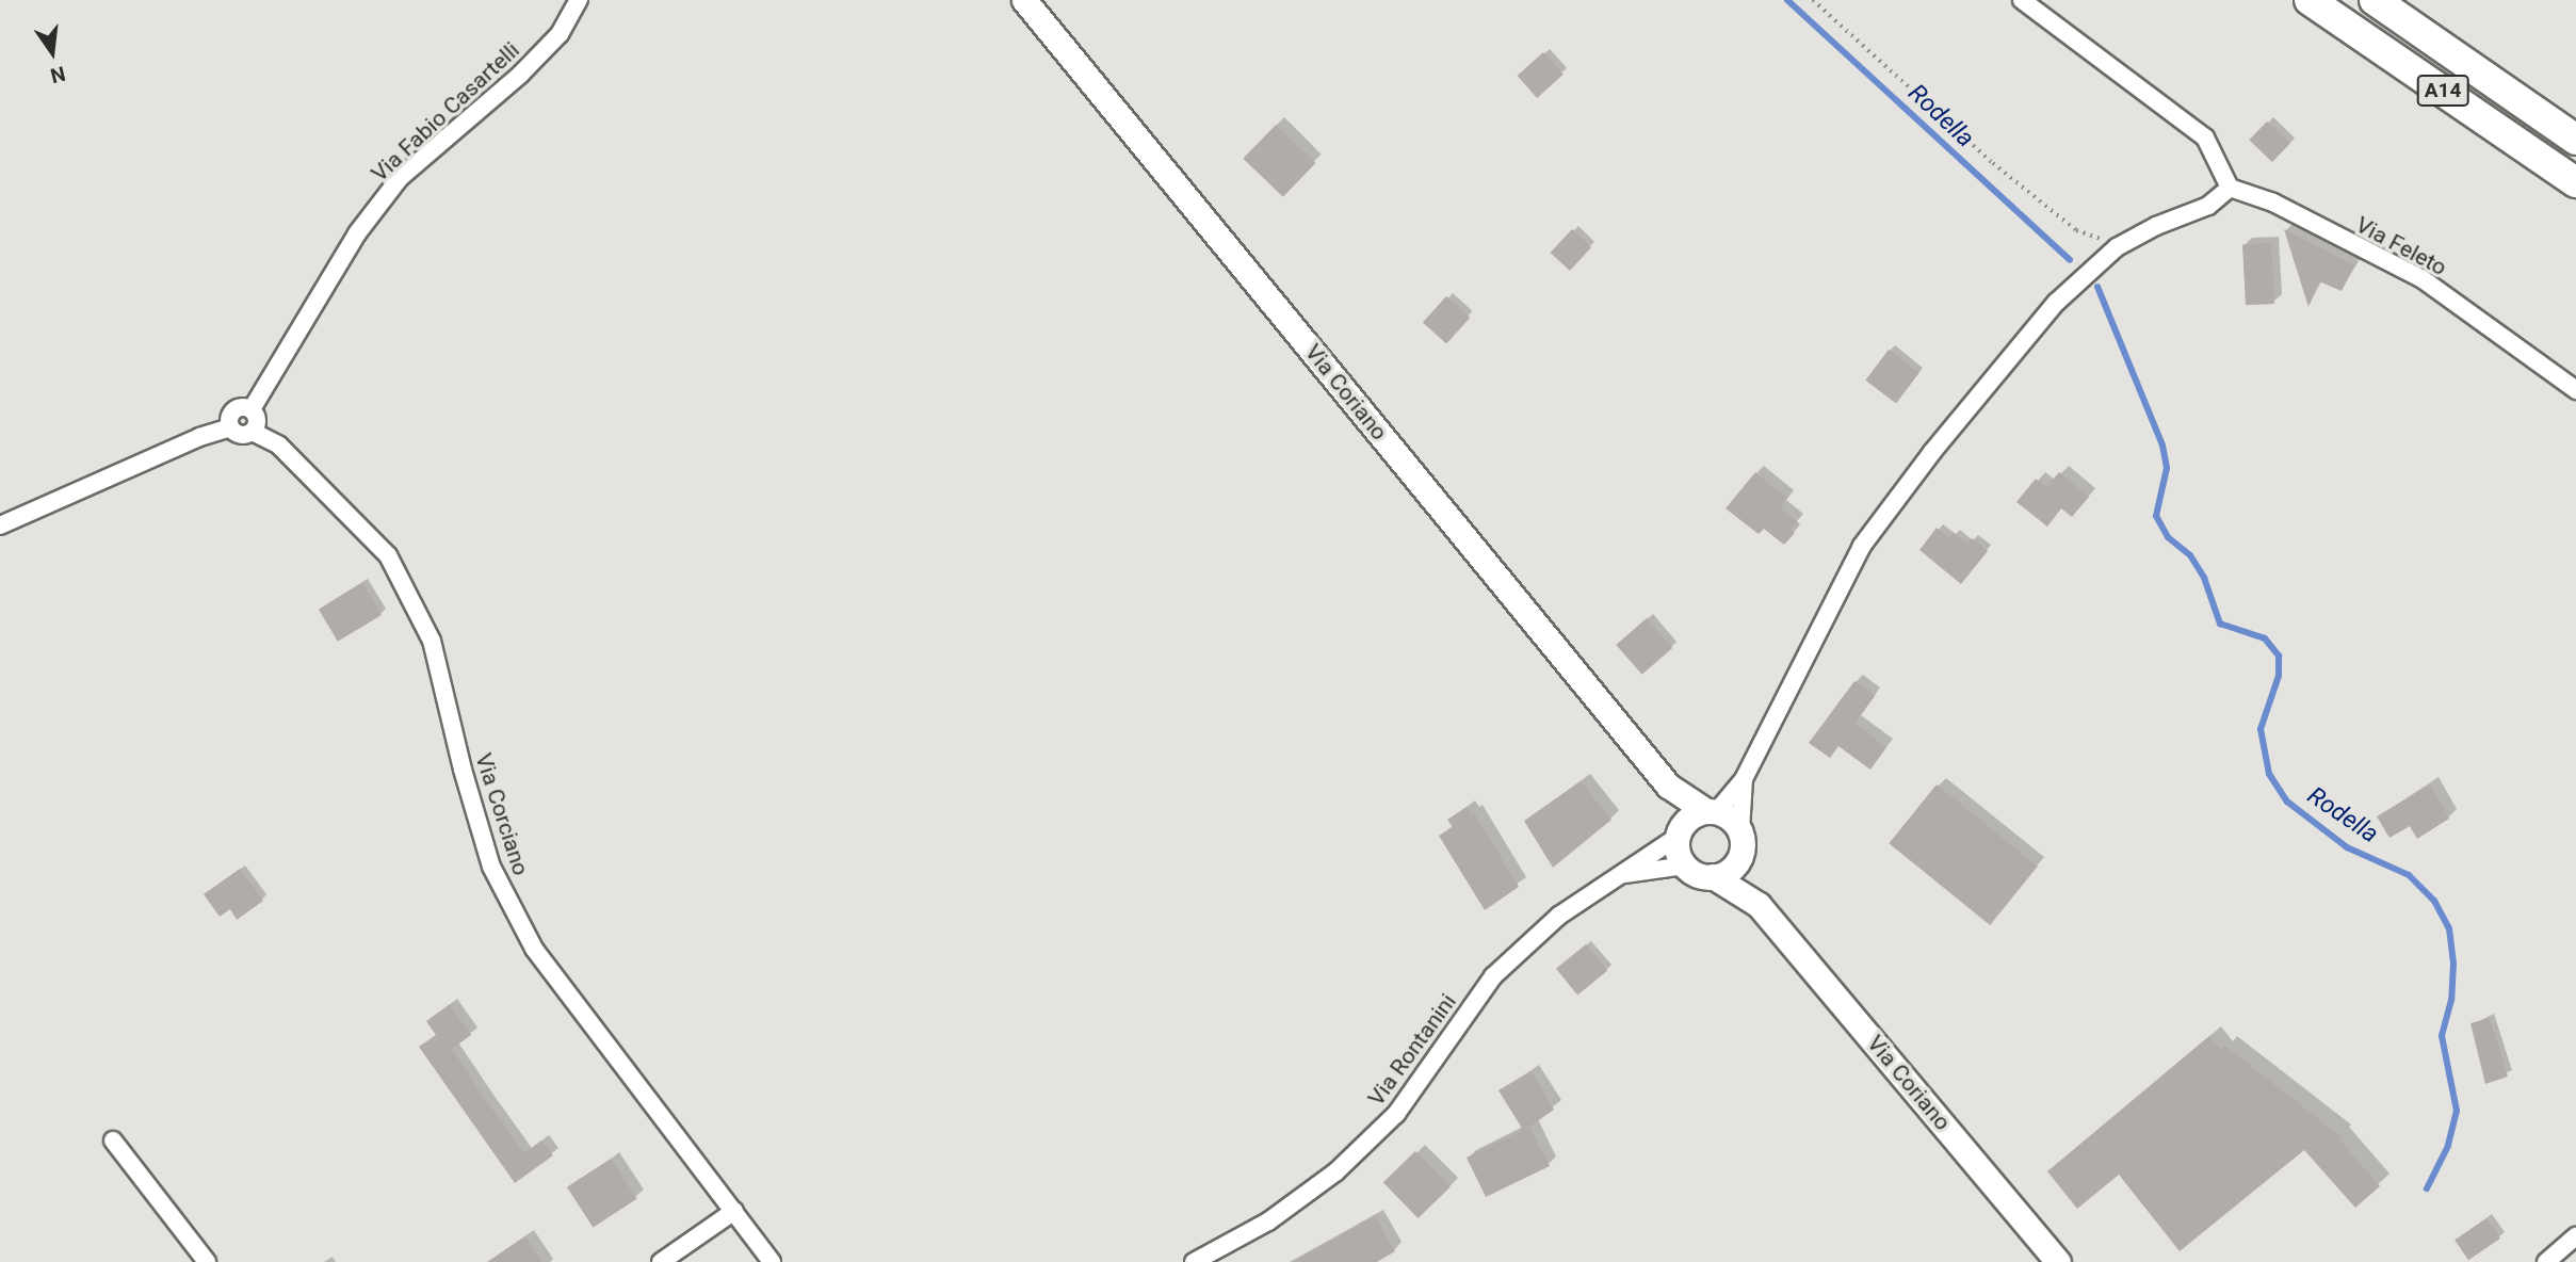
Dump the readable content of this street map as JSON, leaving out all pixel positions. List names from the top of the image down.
{
  "streets": {
    "highway": ["A14"],
    "main road": ["Via Coriano"],
    "street": [
      "Via Fabio Casartelli",
      "Via Feleto",
      "Via Corciano",
      "Via Rontanini"
    ]
  },
  "crossings": [
    ["Via Fabio Casartelli", "Via Corciano"],
    ["Via Coriano", "Via Rontanini"]
  ],
  "water": ["Rodella"],
  "north": "bottom"
}
